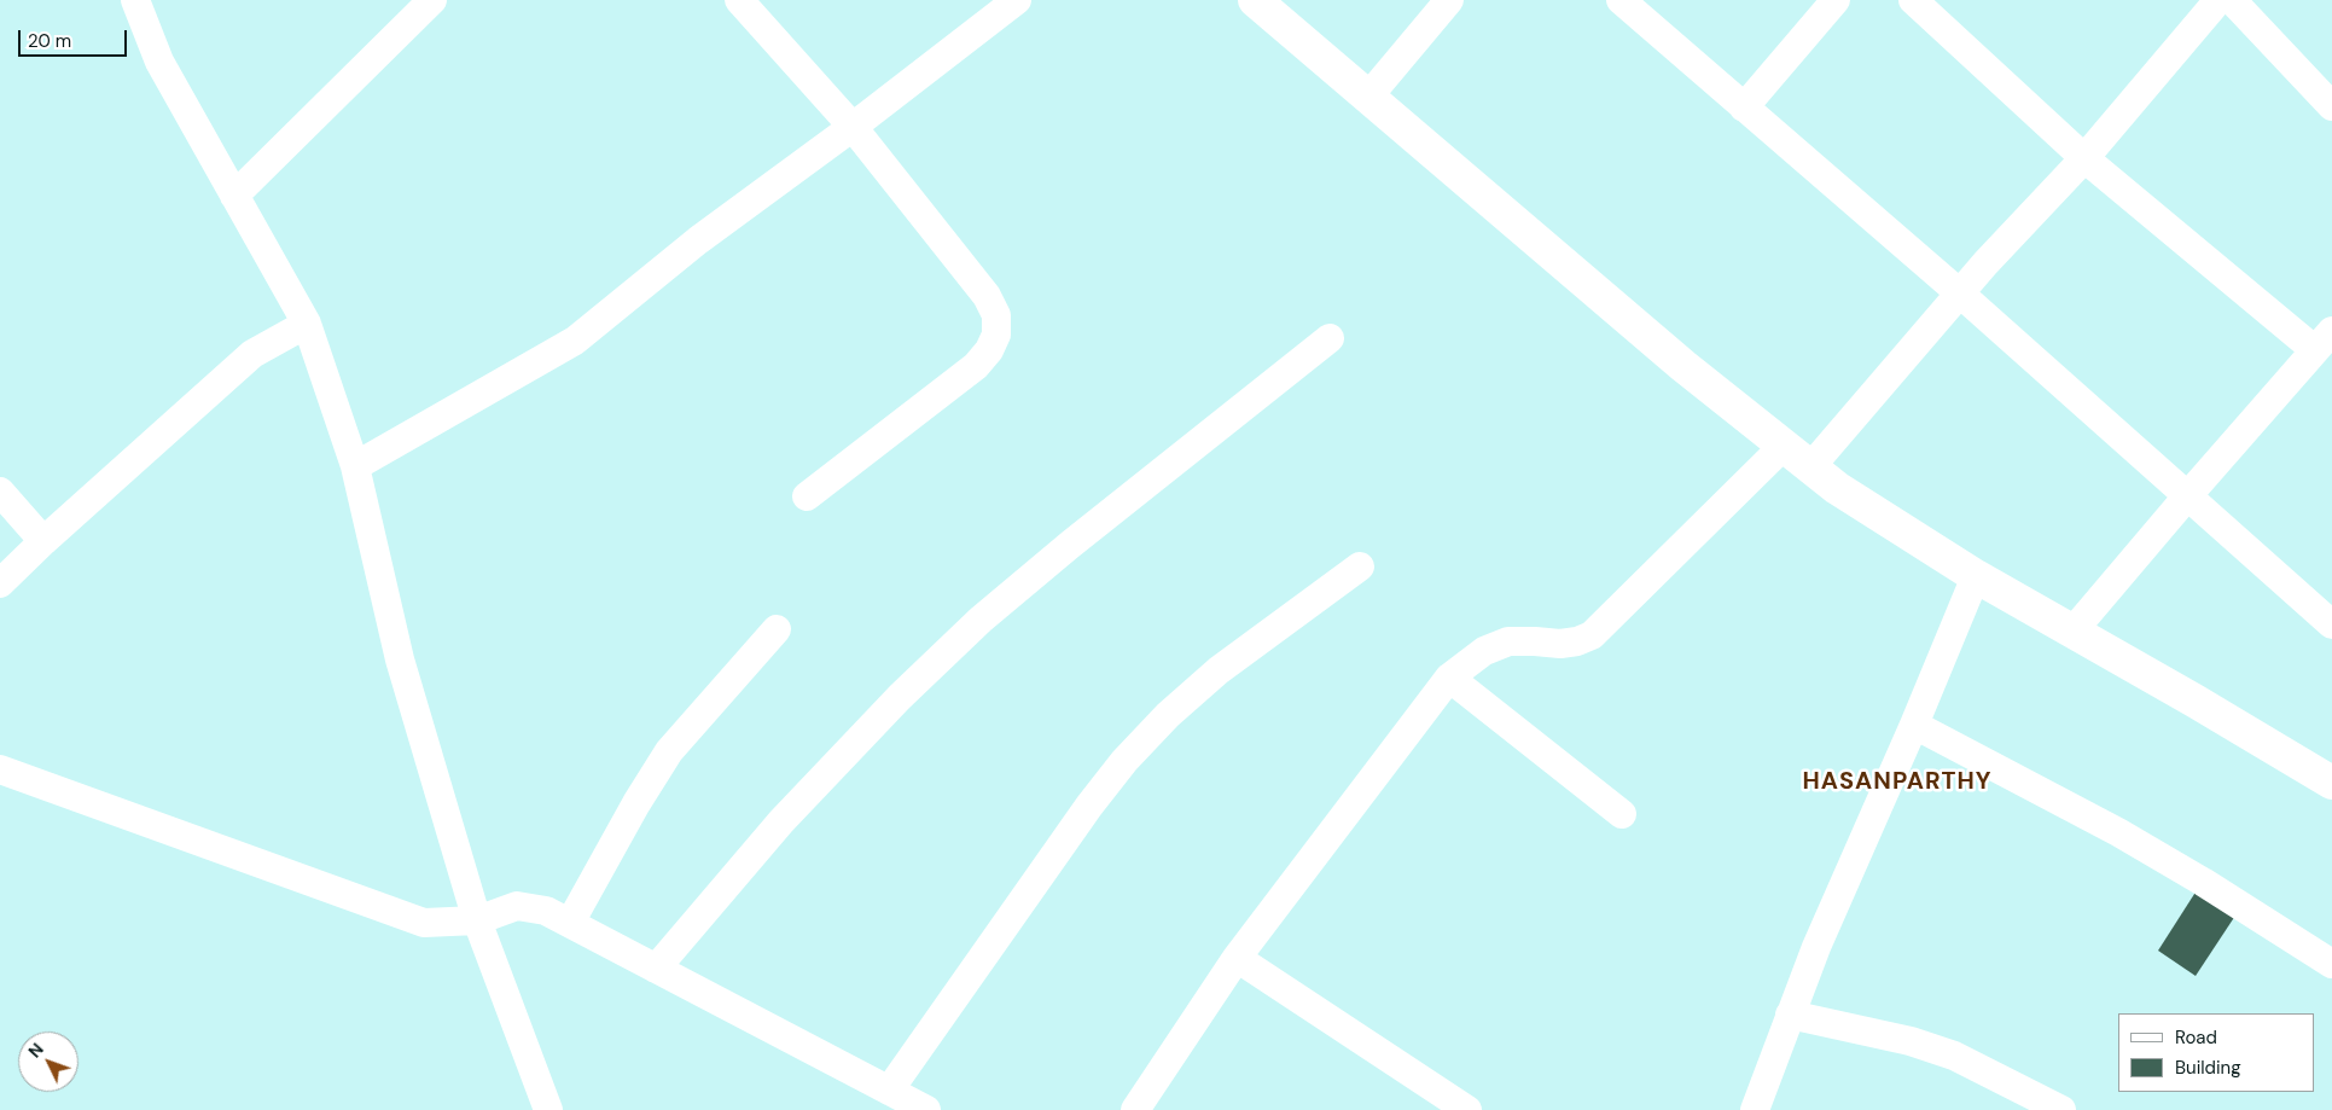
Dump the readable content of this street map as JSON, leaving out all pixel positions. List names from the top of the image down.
{
  "districts": ["HASANPARTHY"],
  "legend": ["Road", "Building"],
  "scale_bar": "20 m",
  "north": "top left"
}
